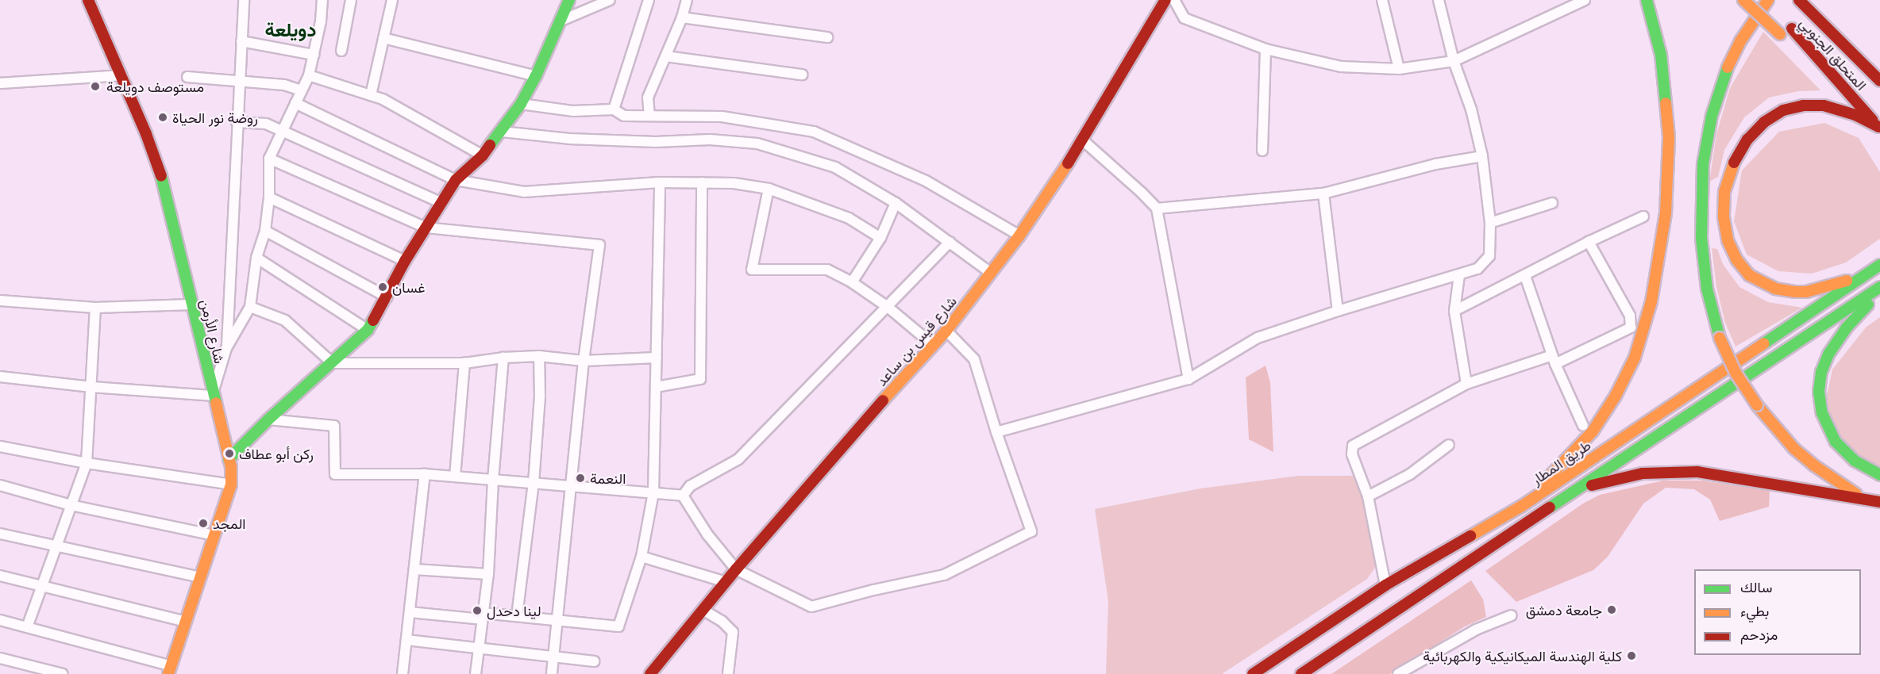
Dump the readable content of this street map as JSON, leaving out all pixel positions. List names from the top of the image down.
{
  "streets": {
    "main road": [
      "المتحلق الجنوبي",
      "شارع الأرمن",
      "شارع قيس بن ساعد",
      "طريق المطار"
    ]
  },
  "districts": ["دويلعة"],
  "places": [
    "مستوصف دويلعة",
    "روضة نور الحياة",
    "غسان",
    "ركن أبو عطاف",
    "النعمة",
    "المجد",
    "جامعة دمشق",
    "لينا دحدل",
    "كلية الهندسة الميكانيكية والكهربائية"
  ],
  "legend": ["سالك", "بطيء", "مزدحم"]
}
